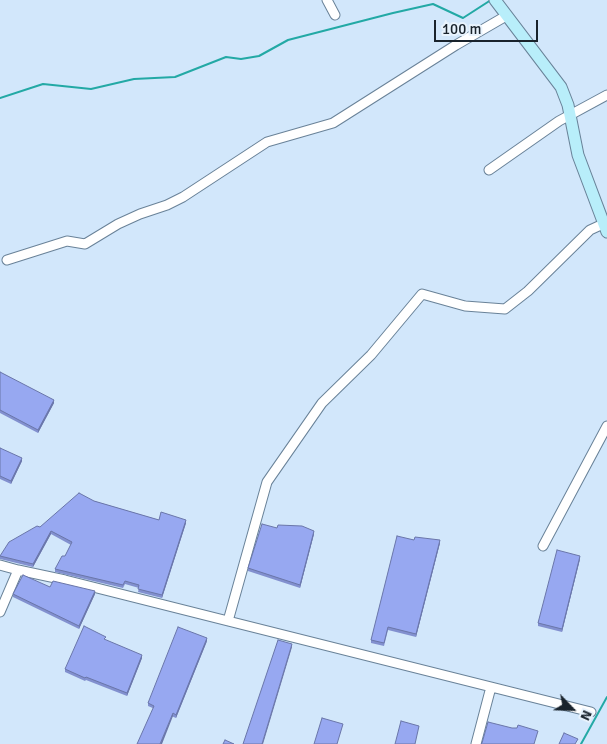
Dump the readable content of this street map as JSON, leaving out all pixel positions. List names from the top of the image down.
{
  "scale_bar": "100 m",
  "north": "bottom right"
}
